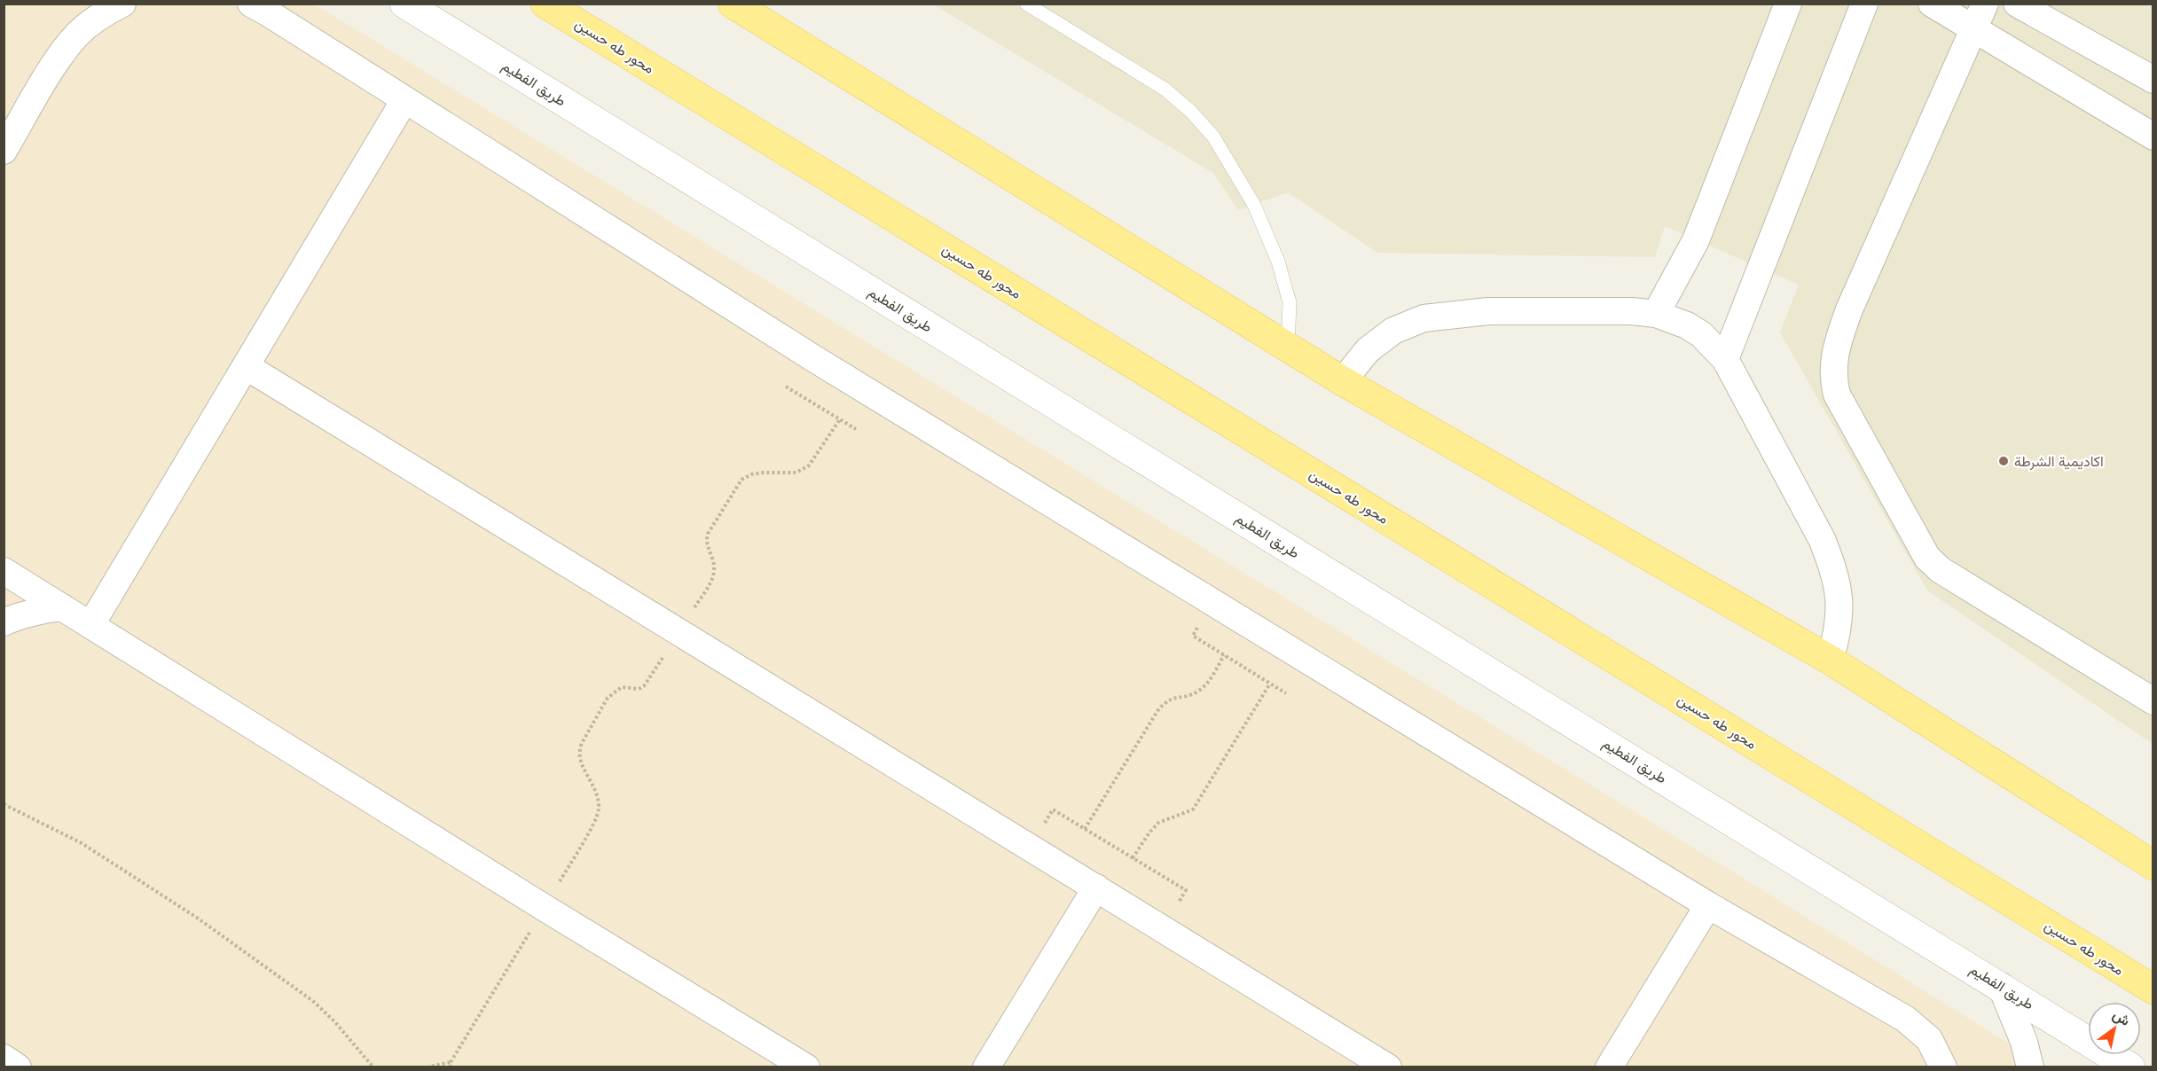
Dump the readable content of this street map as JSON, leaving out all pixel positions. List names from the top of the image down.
{
  "streets": {
    "main road": ["محور طه حسين"],
    "street": ["طريق الفطيم"]
  },
  "places": ["اكاديمية الشرطة"],
  "north": "top right"
}
